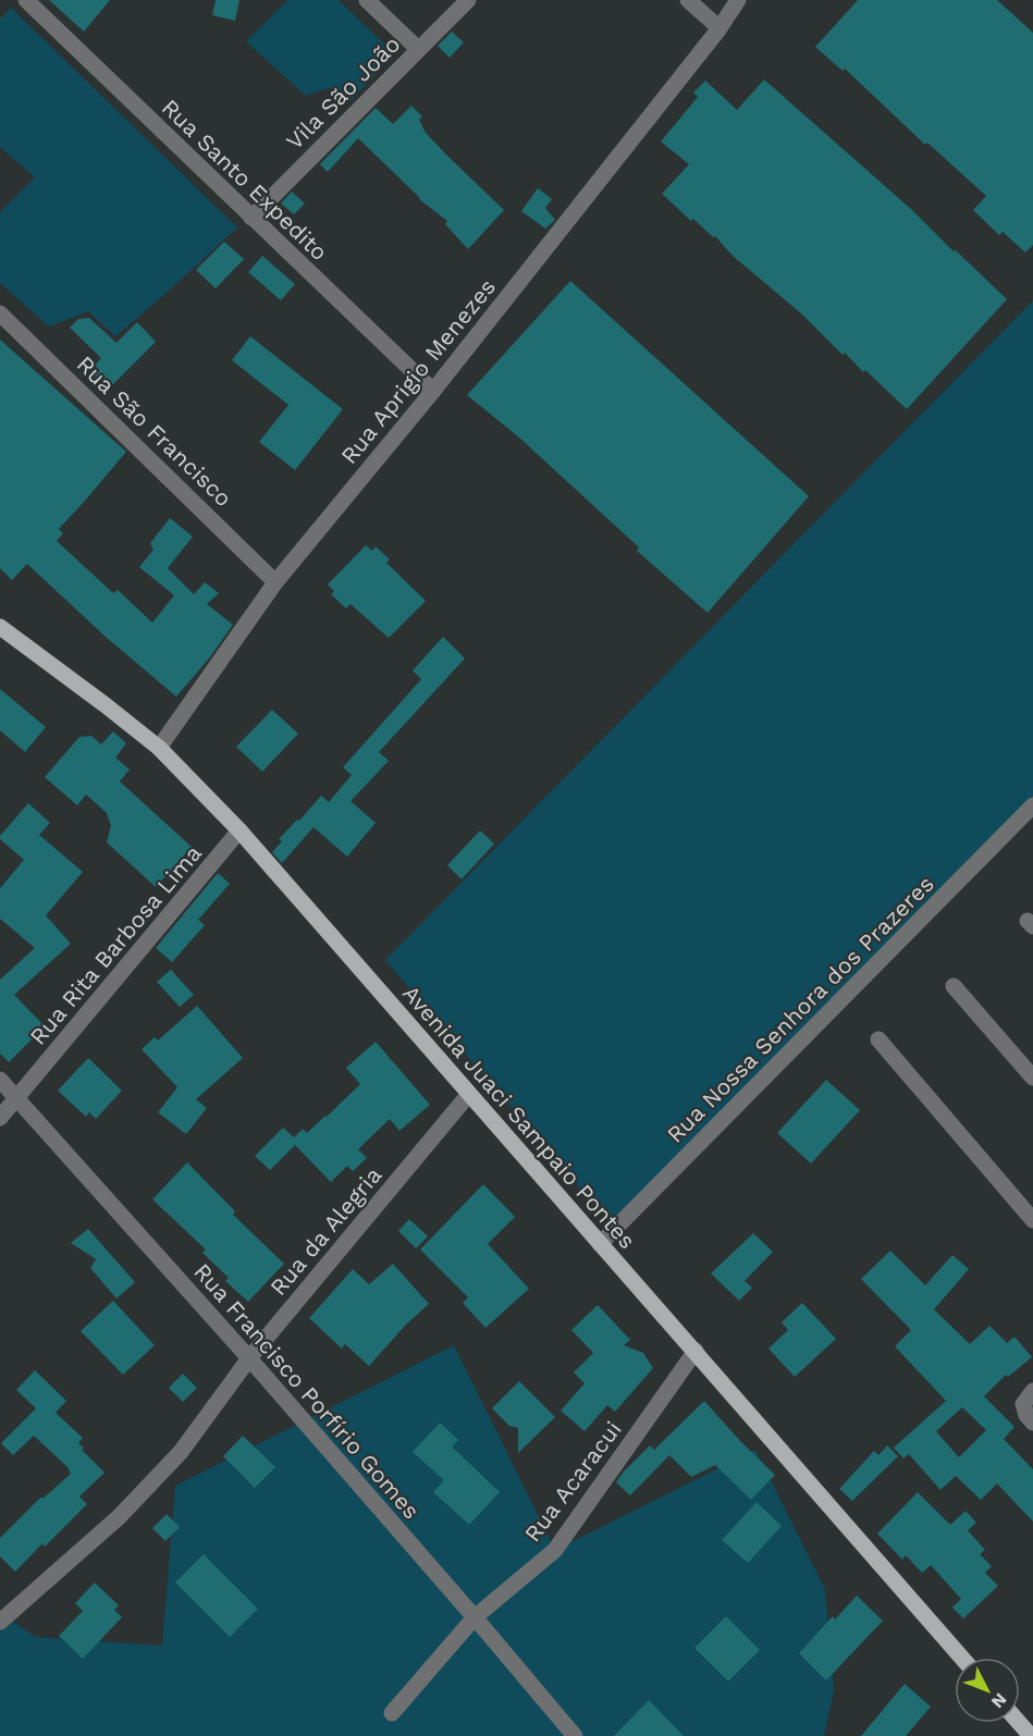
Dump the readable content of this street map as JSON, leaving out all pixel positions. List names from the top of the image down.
{
  "streets": {
    "main road": ["Avenida Juaci Sampaio Pontes"],
    "street": [
      "Vila São João",
      "Rua Santo Expedito",
      "Rua Aprigio Menezes",
      "Rua São Francisco",
      "Rua Rita Barbosa Lima",
      "Rua Nossa Senhora dos Prazeres",
      "Rua da Alegria",
      "Rua Francisco Porfírio Gomes",
      "Rua Acaracui"
    ]
  },
  "crossings": [
    ["Vila São João", "Rua Santo Expedito"],
    ["Rua Santo Expedito", "Rua Aprigio Menezes"],
    ["Rua Aprigio Menezes", "Rua São Francisco"],
    ["Rua Aprigio Menezes", "Avenida Juaci Sampaio Pontes"],
    ["Rua Rita Barbosa Lima", "Avenida Juaci Sampaio Pontes"],
    ["Rua Rita Barbosa Lima", "Rua Francisco Porfírio Gomes"],
    ["Rua Nossa Senhora dos Prazeres", "Avenida Juaci Sampaio Pontes"],
    ["Avenida Juaci Sampaio Pontes", "Rua da Alegria"],
    ["Avenida Juaci Sampaio Pontes", "Rua Acaracui"],
    ["Rua da Alegria", "Rua Francisco Porfírio Gomes"],
    ["Rua Francisco Porfírio Gomes", "Rua Acaracui"]
  ],
  "north": "bottom right"
}
